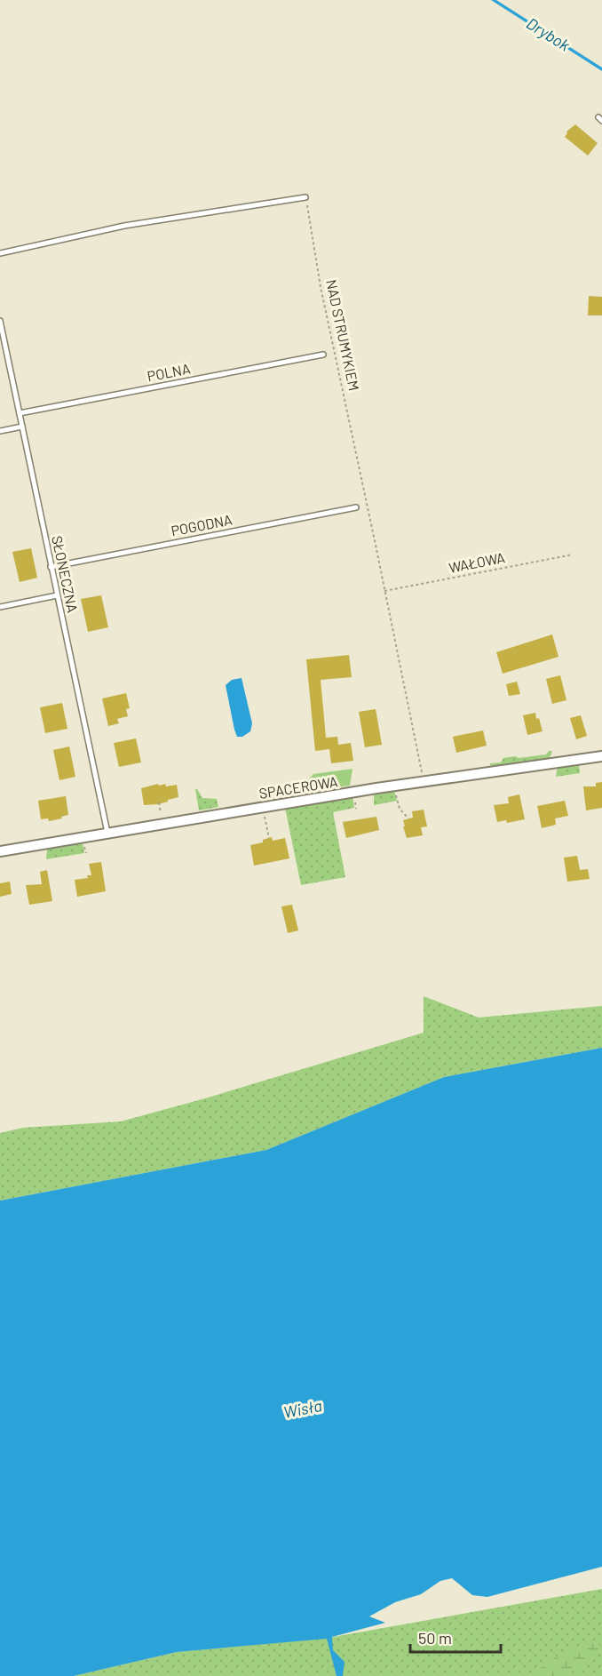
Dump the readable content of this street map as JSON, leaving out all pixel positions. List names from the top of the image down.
{
  "streets": {
    "street": ["SPACEROWA"],
    "lane": ["POLNA", "POGODNA", "SŁONECZNA"],
    "path": ["NAD STRUMYKIEM", "WAŁOWA"]
  },
  "crossings": [
    ["NAD STRUMYKIEM", "WAŁOWA"],
    ["NAD STRUMYKIEM", "SPACEROWA"],
    ["POLNA", "SŁONECZNA"],
    ["POGODNA", "SŁONECZNA"],
    ["SŁONECZNA", "SPACEROWA"]
  ],
  "water": ["Drybok", "Wisła"],
  "scale_bar": "50 m"
}
